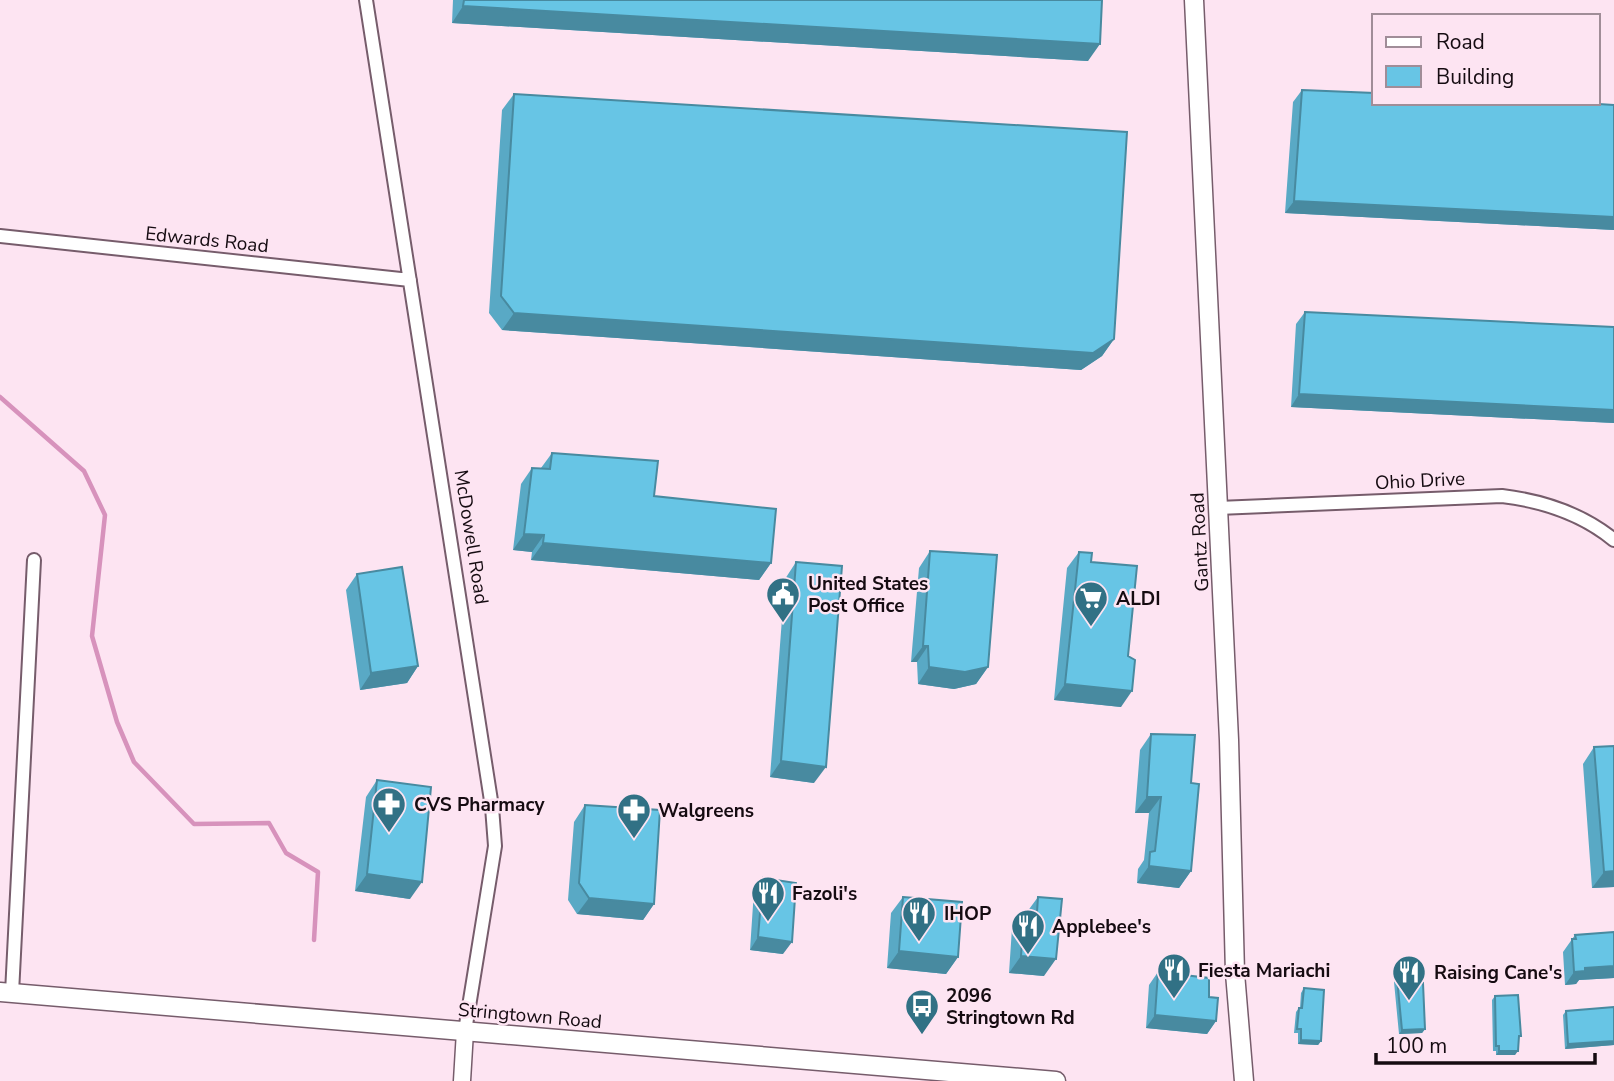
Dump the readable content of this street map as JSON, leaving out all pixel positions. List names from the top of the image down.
{
  "streets": {
    "main road": ["Gantz Road", "Stringtown Road"],
    "street": ["Edwards Road", "Ohio Drive", "McDowell Road"]
  },
  "crossings": [
    ["Edwards Road", "McDowell Road"],
    ["Ohio Drive", "Gantz Road"],
    ["McDowell Road", "Stringtown Road"]
  ],
  "places": {
    "public building": ["United States Post Office"],
    "supermarket": ["ALDI"],
    "pharmacy": ["CVS Pharmacy", "Walgreens"],
    "restaurant": [
      "Fazoli's",
      "IHOP",
      "Applebee's",
      "Fiesta Mariachi",
      "Raising Cane's"
    ],
    "bus stop": ["2096 Stringtown Rd"]
  },
  "legend": ["Road", "Building"],
  "scale_bar": "100 m"
}
